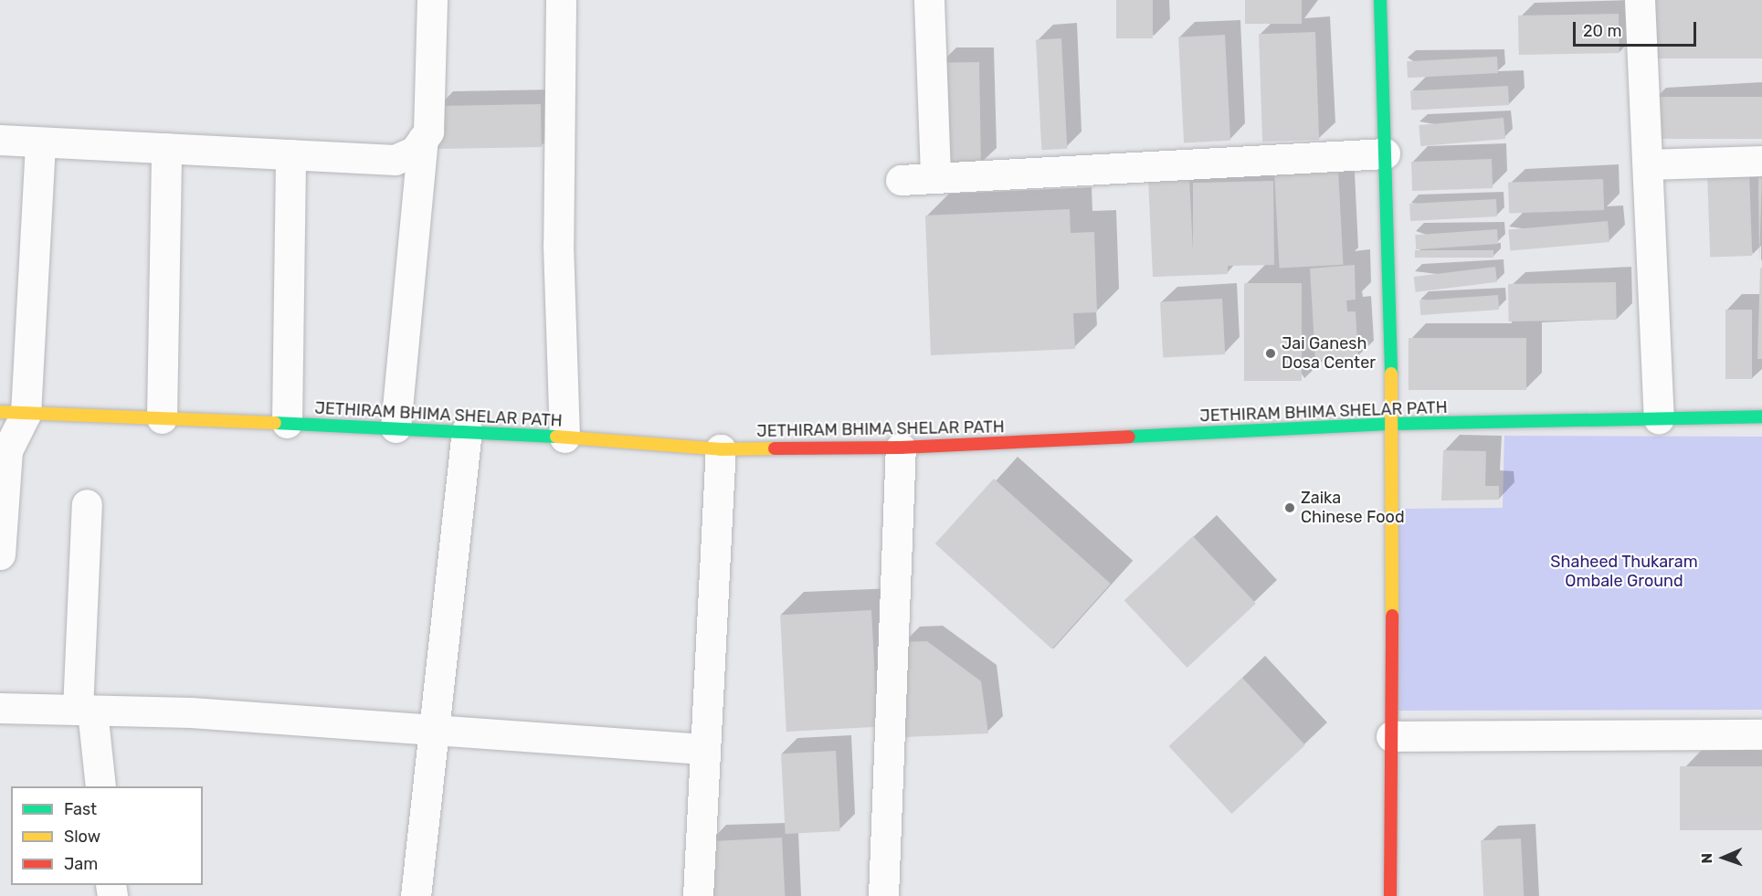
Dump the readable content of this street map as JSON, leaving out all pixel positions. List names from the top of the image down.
{
  "streets": {
    "street": ["JETHIRAM BHIMA SHELAR PATH"]
  },
  "parks": ["Shaheed Thukaram Ombale Ground"],
  "places": ["Jai Ganesh Dosa Center", "Zaika Chinese Food"],
  "legend": ["Fast", "Slow", "Jam"],
  "scale_bar": "20 m",
  "north": "left"
}
